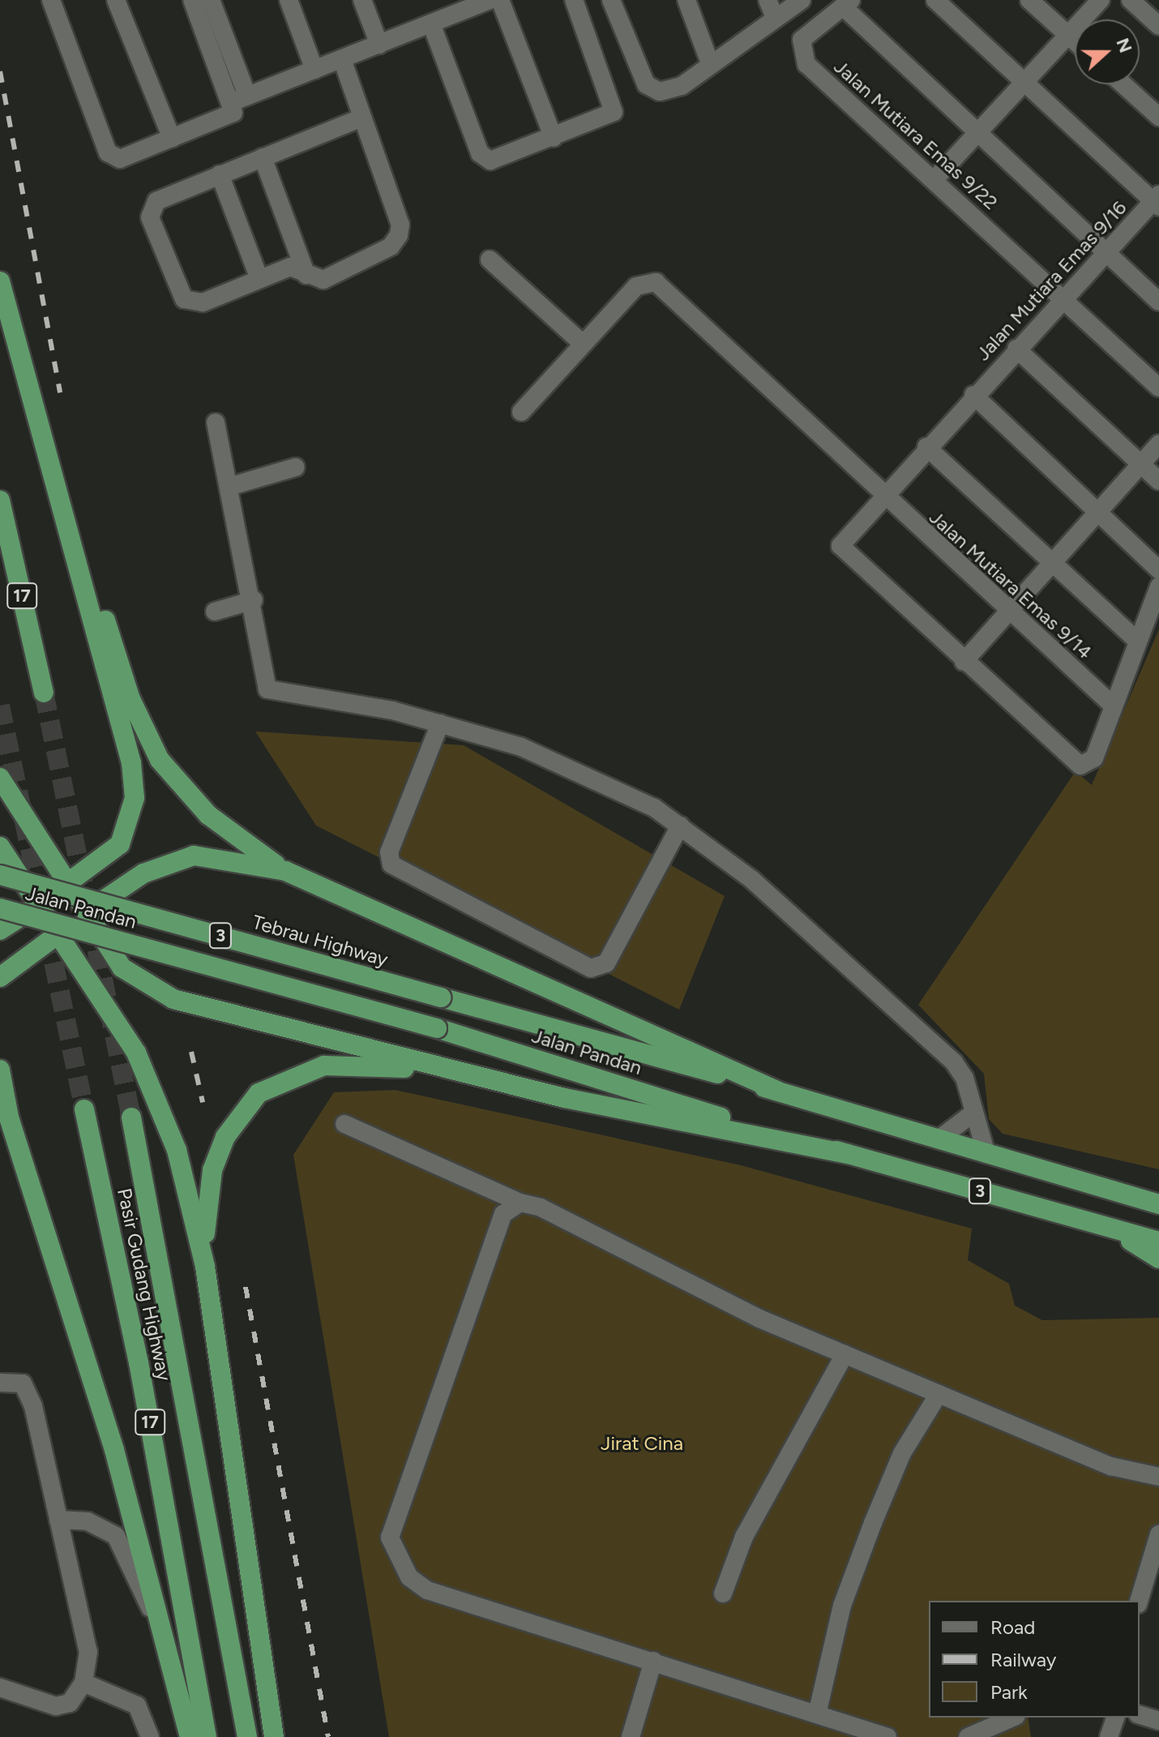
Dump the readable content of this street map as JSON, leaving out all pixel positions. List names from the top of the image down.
{
  "streets": {
    "highway": [
      "17",
      "Jalan Pandan",
      "3",
      "Tebrau Highway",
      "Pasir Gudang Highway"
    ],
    "street": ["Jalan Mutiara Emas 9/22", "Jalan Mutiara Emas 9/16", "Jalan Mutiara Emas 9/14"]
  },
  "crossings": [
    ["Jalan Mutiara Emas 9/22", "Jalan Mutiara Emas 9/16"],
    ["Jalan Mutiara Emas 9/16", "Jalan Mutiara Emas 9/14"],
    ["Jalan Pandan", "Tebrau Highway"]
  ],
  "parks": ["Jirat Cina"],
  "legend": ["Road", "Railway", "Park"],
  "north": "right"
}
